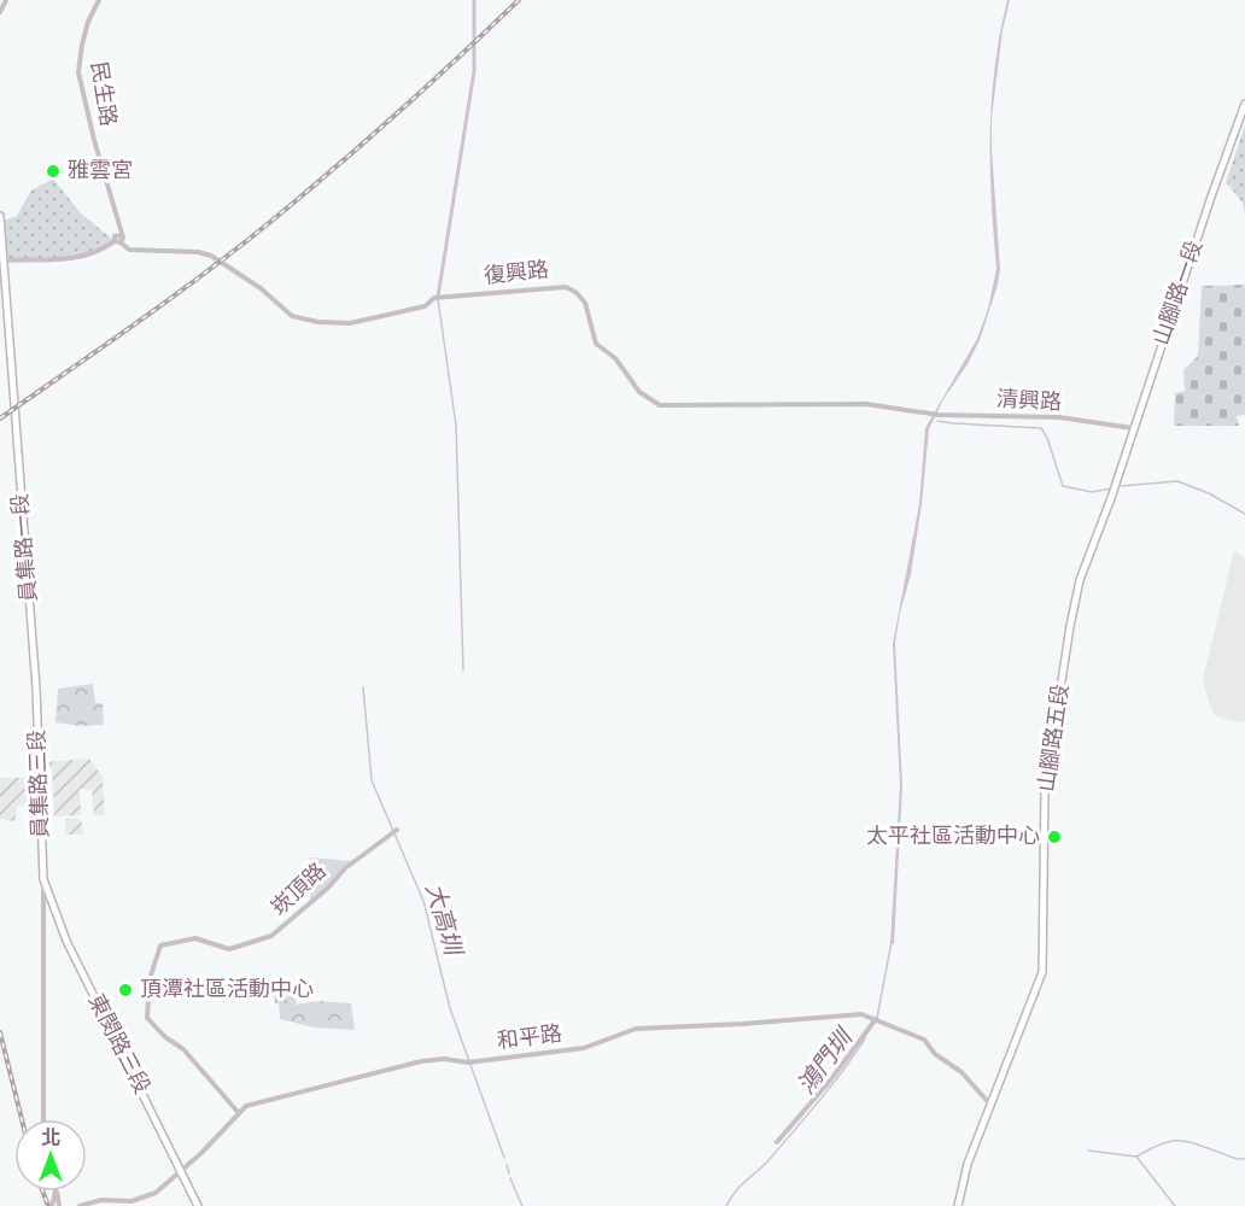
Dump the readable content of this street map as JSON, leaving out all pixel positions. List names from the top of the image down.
{
  "streets": {
    "main road": [
      "山腳路一段",
      "員集路一段",
      "山腳路五段",
      "員集路三段",
      "東閔路三段"
    ],
    "street": [
      "民生路",
      "復興路",
      "清興路",
      "崁頂路",
      "和平路"
    ]
  },
  "crossings": [
    ["民生路", "復興路"],
    ["復興路", "清興路"],
    ["山腳路一段", "清興路"],
    ["山腳路一段", "山腳路五段"],
    ["員集路一段", "員集路三段"],
    ["山腳路五段", "和平路"],
    ["員集路三段", "東閔路三段"],
    ["崁頂路", "和平路"],
    ["和平路", "東閔路三段"]
  ],
  "water": ["大高圳", "鴻門圳"],
  "places": ["雅雲宮", "太平社區活動中心", "頂潭社區活動中心"],
  "north": "top"
}
